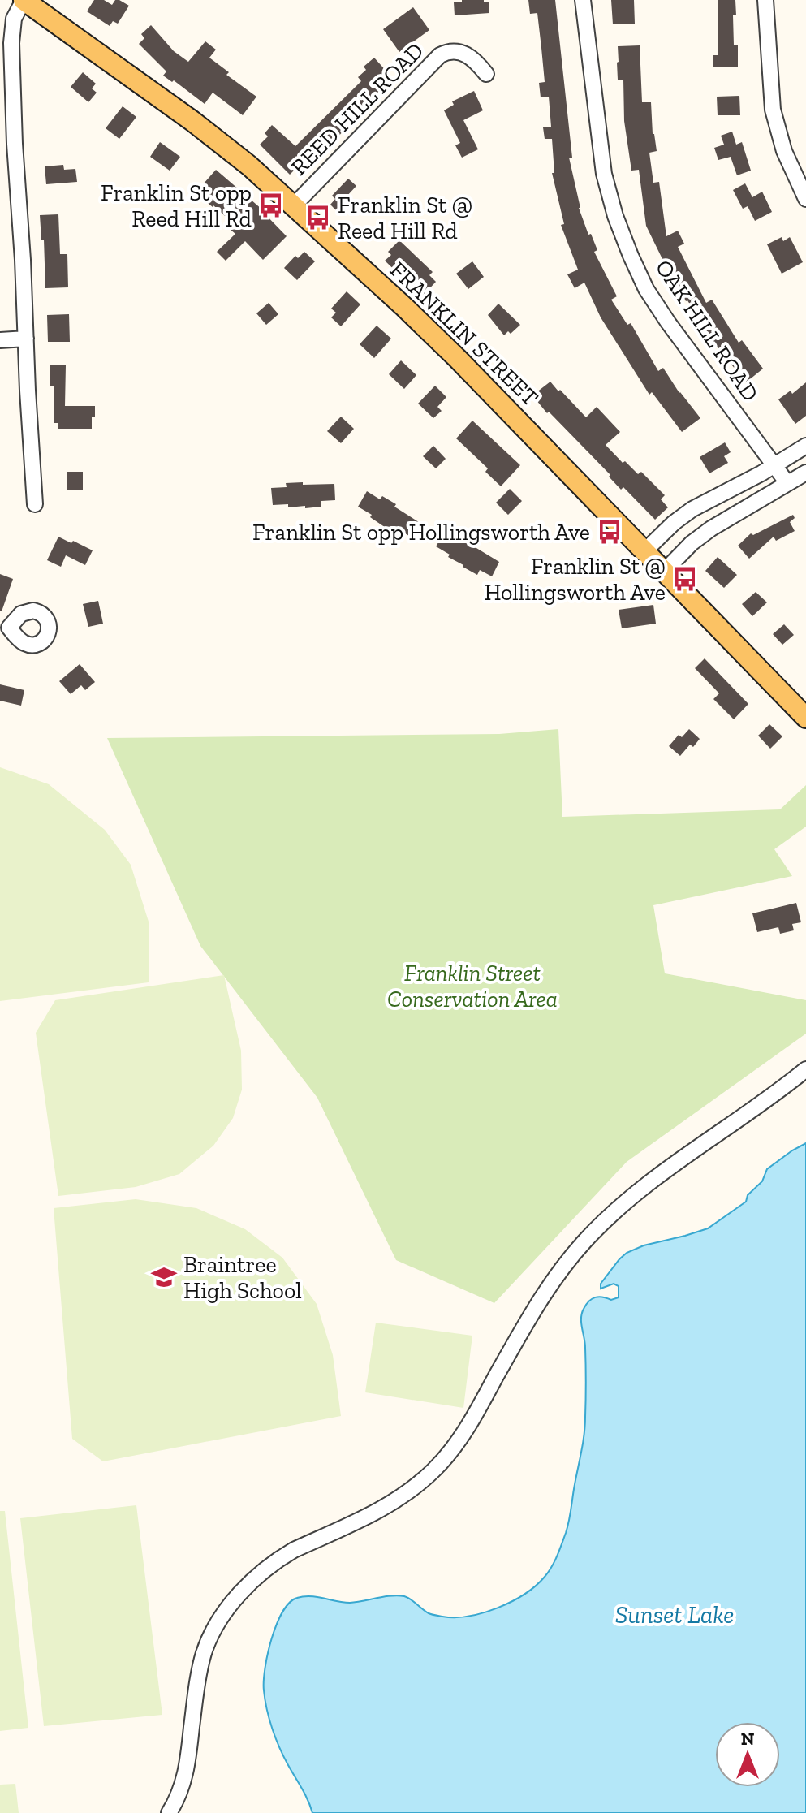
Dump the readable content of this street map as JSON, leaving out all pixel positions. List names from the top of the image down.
{
  "streets": {
    "main road": ["FRANKLIN STREET"],
    "street": ["REED HILL ROAD", "OAK HILL ROAD"]
  },
  "crossings": [
    ["REED HILL ROAD", "FRANKLIN STREET"]
  ],
  "water": ["Sunset Lake"],
  "parks": ["Franklin Street Conservation Area"],
  "places": {
    "bus stop": [
      "Franklin St opp Reed Hill Rd",
      "Franklin St @ Reed Hill Rd",
      "Franklin St opp Hollingsworth Ave",
      "Franklin St @ Hollingsworth Ave"
    ],
    "school or university": ["Braintree High School"]
  },
  "north": "top"
}
